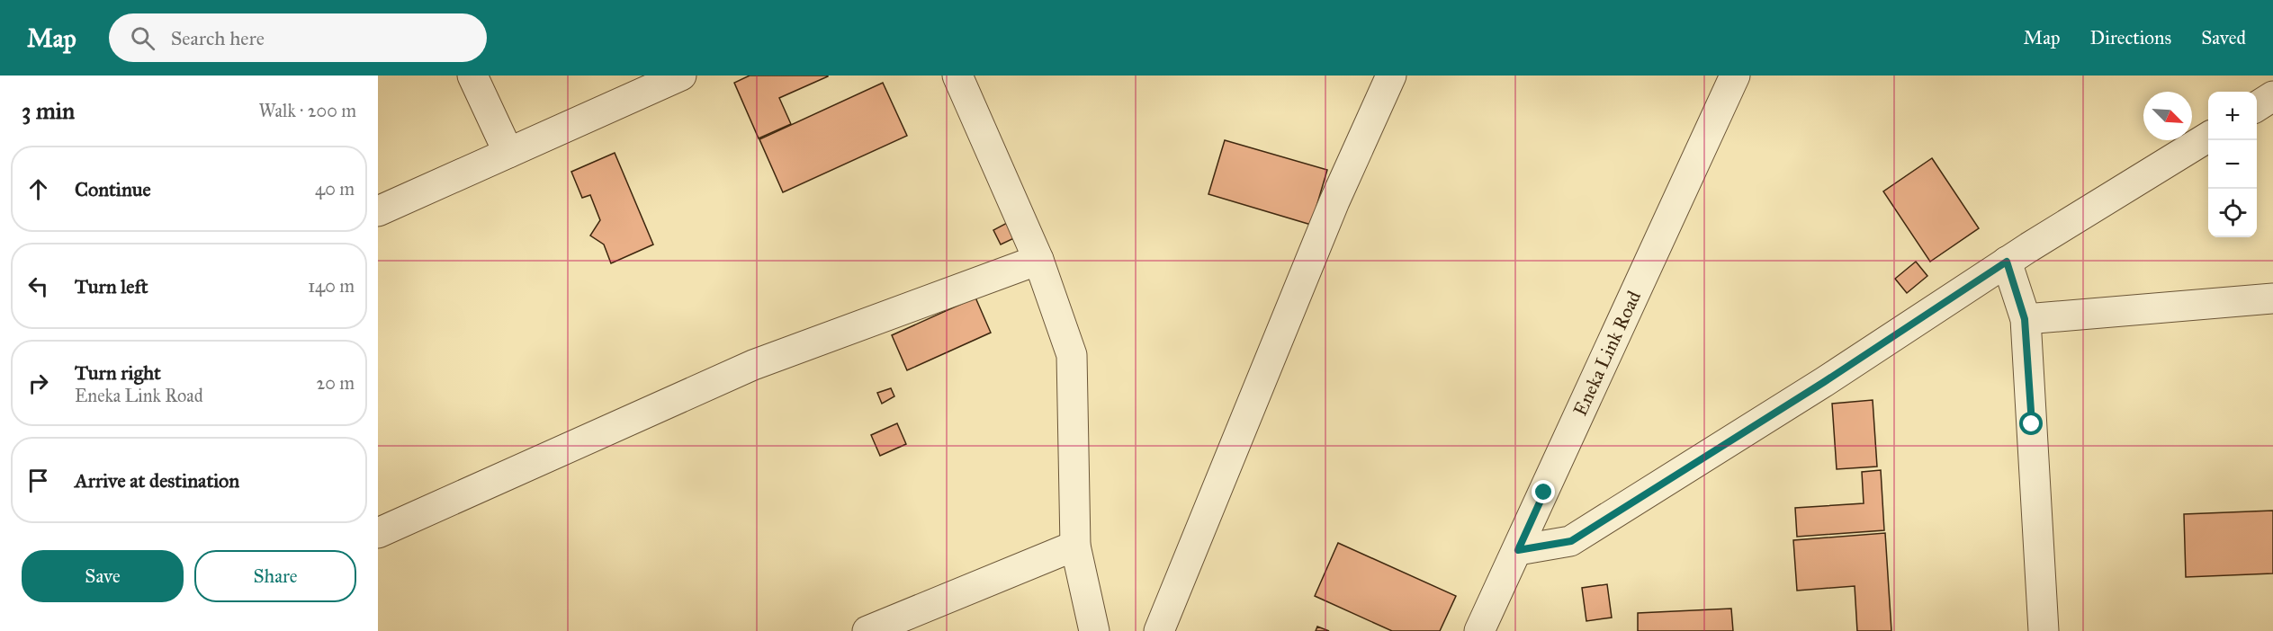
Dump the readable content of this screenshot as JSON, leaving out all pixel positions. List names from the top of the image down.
{
  "streets": {
    "street": ["Eneka Link Road"]
  },
  "north": "bottom right",
  "page": {
    "header": "Map",
    "search": "Search here",
    "nav": ["Map", "Directions", "Saved"],
    "heading": ["3 min", "Walk · 200 m"],
    "map_buttons": ["+", "−"],
    "list": [
      ["Continue", "40 m"],
      ["Turn left", "140 m"],
      ["Turn right", "Eneka Link Road", "20 m"],
      "Arrive at destination"
    ],
    "buttons": ["Save", "Share"]
  }
}
